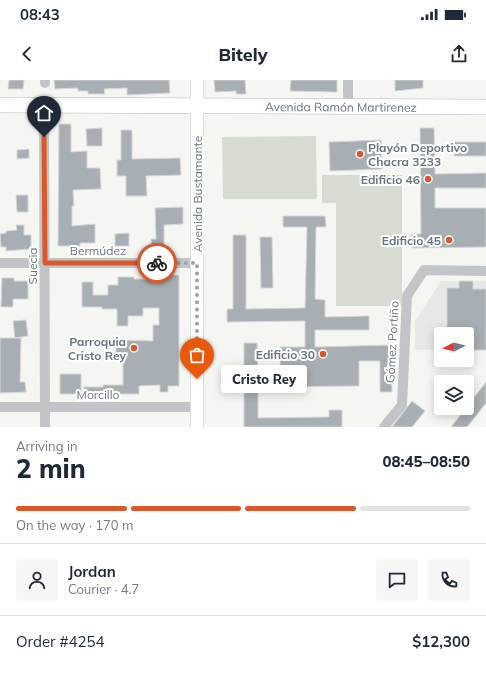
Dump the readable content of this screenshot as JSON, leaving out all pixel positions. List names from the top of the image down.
{
  "streets": {
    "main road": ["Avenida Ramón Martirenez", "Avenida Bustamante"],
    "street": [
      "Bermúdez",
      "Suecia",
      "Gómez Portiño",
      "Morcillo"
    ]
  },
  "crossings": [
    ["Avenida Ramón Martirenez", "Avenida Bustamante"],
    ["Avenida Ramón Martirenez", "Suecia"],
    ["Avenida Bustamante", "Bermúdez"],
    ["Avenida Bustamante", "Morcillo"],
    ["Bermúdez", "Suecia"],
    ["Suecia", "Morcillo"]
  ],
  "places": [
    "Playón Deportivo Chacra 3233",
    "Edificio 46",
    "Edificio 45",
    "Parroquia Cristo Rey",
    "Edificio 30",
    "Cristo Rey"
  ],
  "north": "left",
  "page": {
    "status": "08:43",
    "header": "Bitely",
    "bubble": "Cristo Rey",
    "heading": ["2 min", "Arriving in", "08:45–08:50"],
    "panel": [
      "Jordan",
      "Courier · 4.7",
      "Order #4254",
      "$12,300"
    ],
    "bar": "On the way · 170 m"
  }
}
